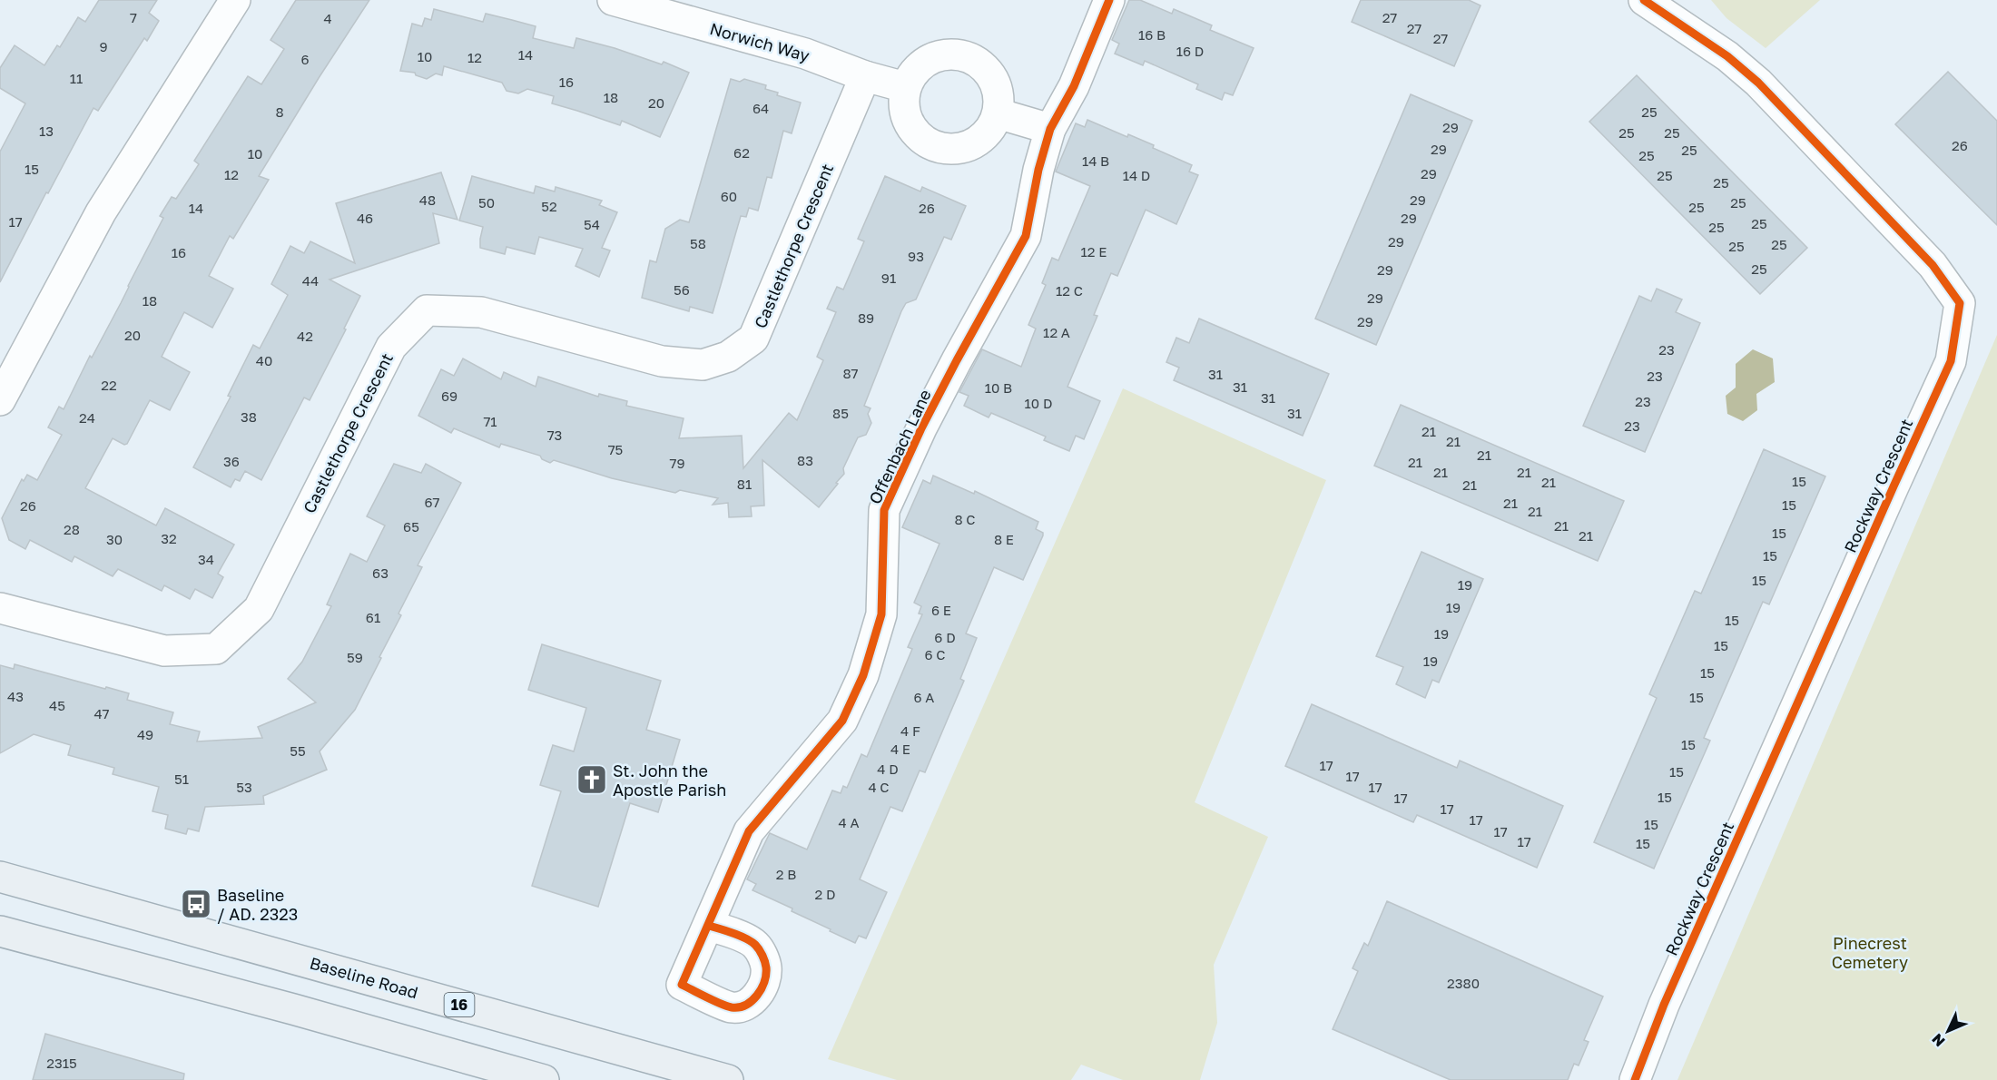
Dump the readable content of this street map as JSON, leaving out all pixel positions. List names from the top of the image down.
{
  "streets": {
    "main road": ["Baseline Road", "16"],
    "street": [
      "Norwich Way",
      "Castlethorpe Crescent",
      "Offenbach Lane",
      "Rockway Crescent"
    ]
  },
  "crossings": [
    ["Norwich Way", "Castlethorpe Crescent"]
  ],
  "parks": ["Pinecrest Cemetery"],
  "places": {
    "church": ["St. John the Apostle Parish"],
    "bus stop": ["Baseline / AD. 2323"]
  },
  "house_numbers": [
    "7",
    "27",
    "4",
    "27",
    "16 B",
    "27",
    "9",
    "16 D",
    "14",
    "10",
    "12",
    "6",
    "11",
    "16",
    "18",
    "20",
    "64",
    "8",
    "25",
    "29",
    "13",
    "25",
    "25",
    "26",
    "29",
    "25",
    "62",
    "10",
    "25",
    "14 B",
    "15",
    "29",
    "12",
    "14 D",
    "25",
    "25",
    "60",
    "48",
    "29",
    "50",
    "25",
    "52",
    "25",
    "14",
    "26",
    "46",
    "29",
    "17",
    "25",
    "54",
    "25",
    "29",
    "58",
    "25",
    "25",
    "12 E",
    "16",
    "93",
    "25",
    "29",
    "91",
    "44",
    "56",
    "12 C",
    "29",
    "18",
    "89",
    "29",
    "12 A",
    "20",
    "42",
    "23",
    "40",
    "87",
    "31",
    "23",
    "22",
    "31",
    "10 B",
    "69",
    "31",
    "23",
    "10 D",
    "85",
    "31",
    "38",
    "24",
    "71",
    "23",
    "21",
    "73",
    "21",
    "75",
    "21",
    "83",
    "36",
    "21",
    "79",
    "21",
    "21",
    "15",
    "21",
    "81",
    "21",
    "67",
    "21",
    "15",
    "26",
    "21",
    "8 C",
    "21",
    "65",
    "28",
    "15",
    "21",
    "32",
    "30",
    "8 E",
    "15",
    "34",
    "63",
    "15",
    "19",
    "19",
    "6 E",
    "61",
    "15",
    "19",
    "6 D",
    "15",
    "6 C",
    "59",
    "19",
    "15",
    "43",
    "6 A",
    "15",
    "45",
    "47",
    "4 F",
    "49",
    "15",
    "4 E",
    "55",
    "17",
    "4 D",
    "15",
    "17",
    "51",
    "53",
    "4 C",
    "17",
    "15",
    "17",
    "17",
    "17",
    "4 A",
    "15",
    "17",
    "17",
    "15",
    "2 B",
    "2 D",
    "2380",
    "2315"
  ],
  "north": "bottom left"
}
